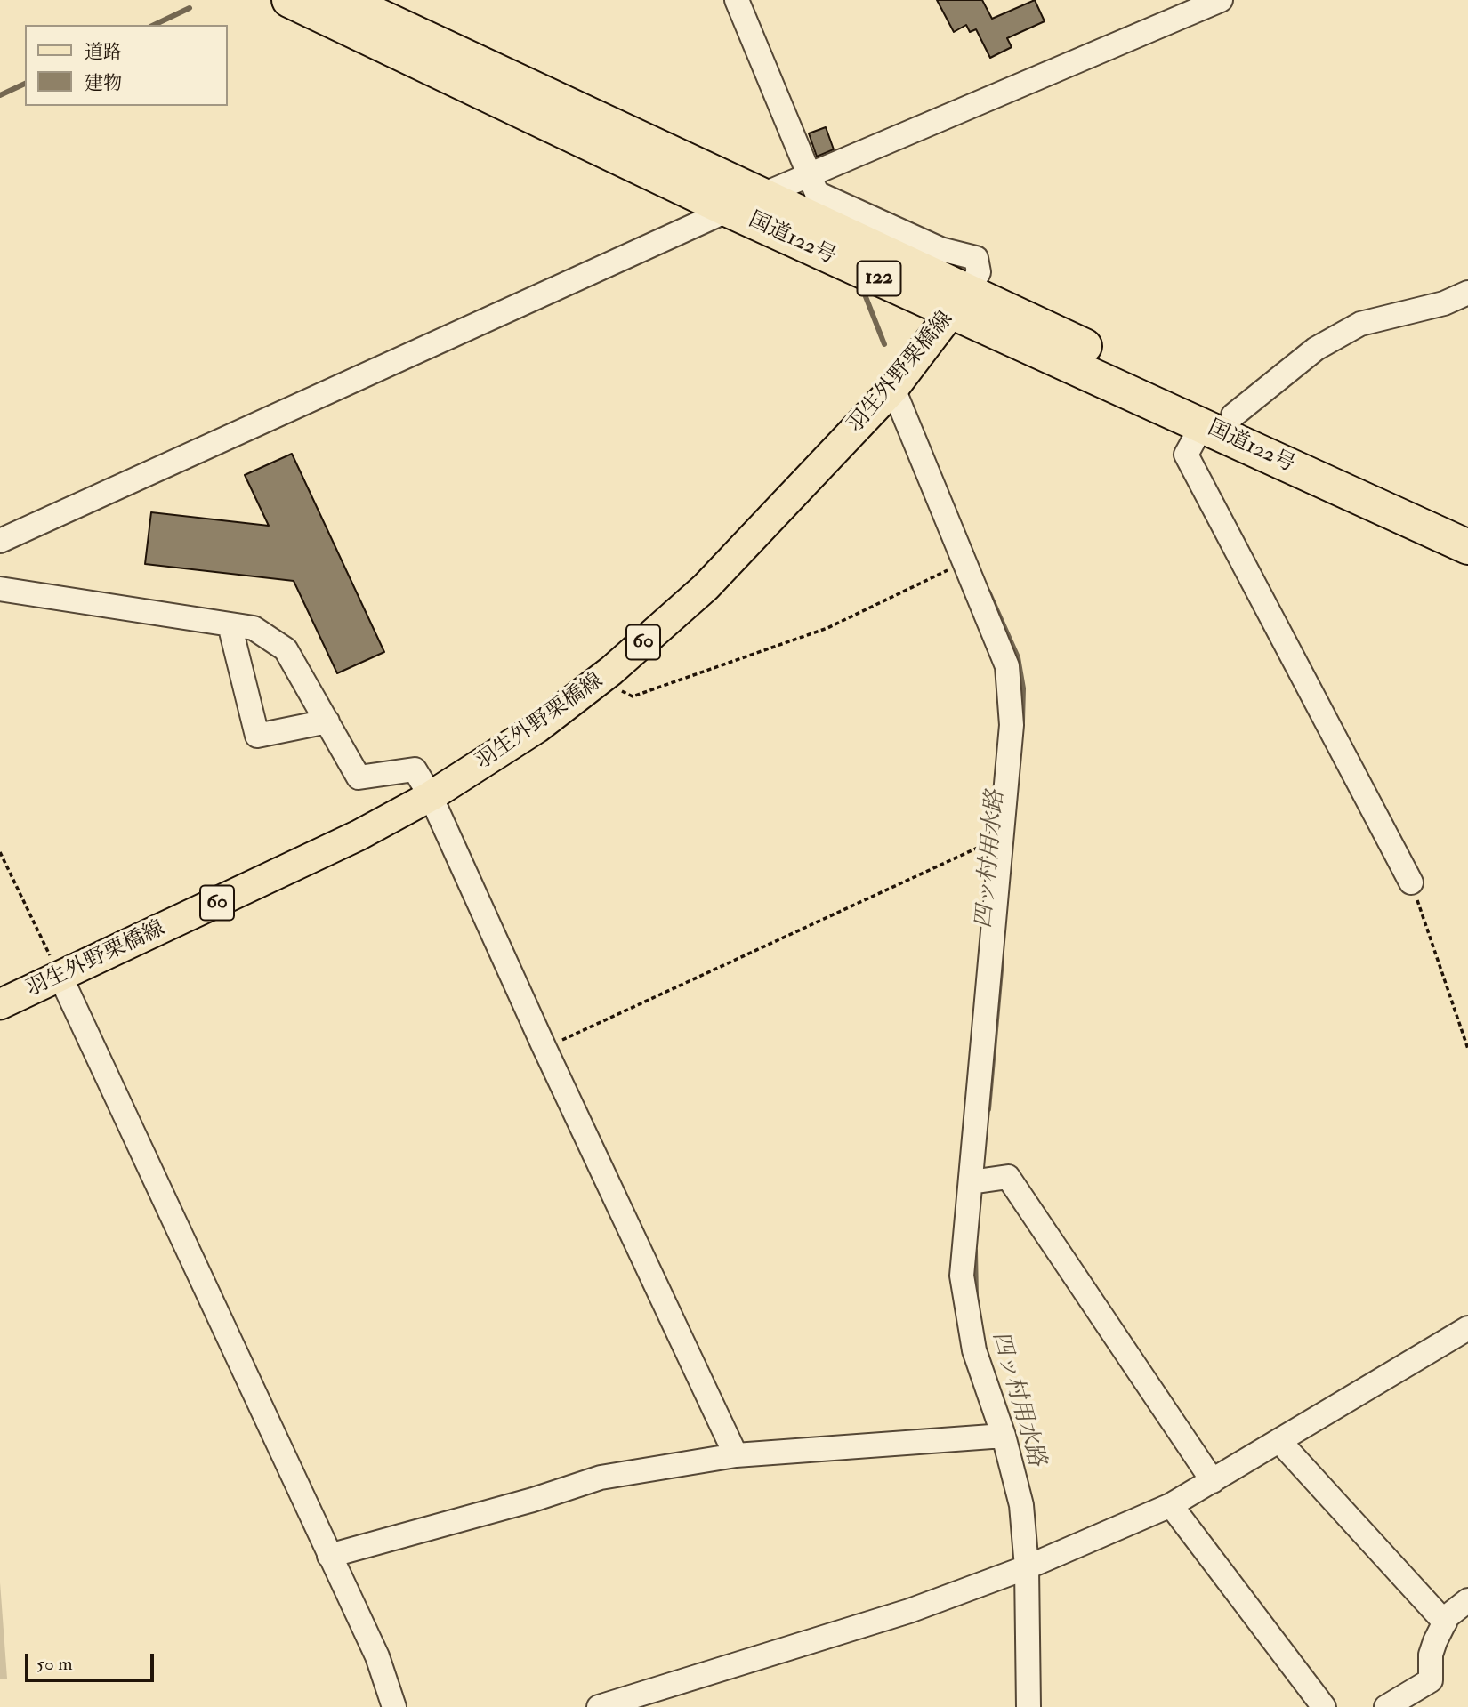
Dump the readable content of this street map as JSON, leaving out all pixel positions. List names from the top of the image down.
{
  "streets": {
    "highway": ["国道122号", "122"],
    "main road": ["羽生外野栗橋線", "60"]
  },
  "crossings": [
    ["国道122号", "羽生外野栗橋線"]
  ],
  "water": ["四ッ村用水路"],
  "legend": ["道路", "建物"],
  "scale_bar": "50 m"
}
